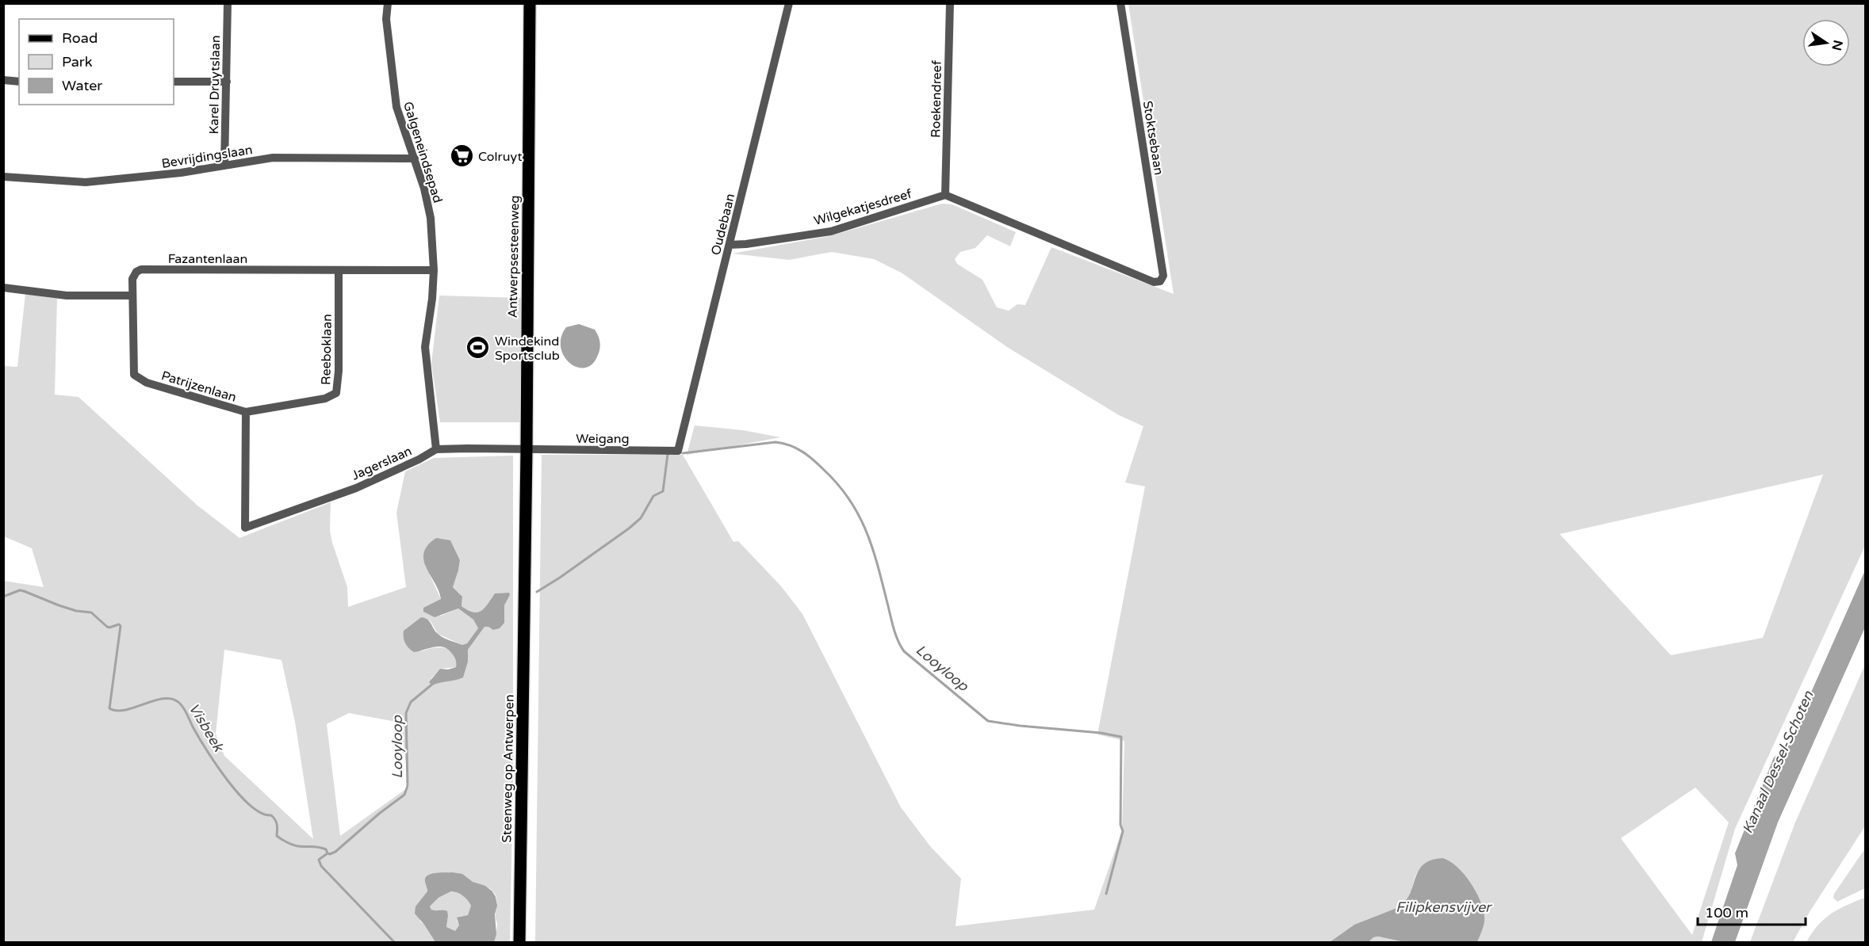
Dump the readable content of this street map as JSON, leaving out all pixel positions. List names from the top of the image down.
{
  "streets": {
    "main road": ["Antwerpsesteenweg", "Steenweg op Antwerpen"],
    "street": [
      "Karel Druytslaan",
      "Roekendreef",
      "Stoktsebaan",
      "Galgeneindsepad",
      "Bevrijdingslaan",
      "Wilgekatjesdreef",
      "Oudebaan",
      "Fazantenlaan",
      "Reeboklaan",
      "Patrijzenlaan",
      "Weigang",
      "Jagerslaan"
    ]
  },
  "crossings": [
    ["Karel Druytslaan", "Bevrijdingslaan"],
    ["Roekendreef", "Stoktsebaan"],
    ["Roekendreef", "Wilgekatjesdreef"],
    ["Stoktsebaan", "Wilgekatjesdreef"],
    ["Galgeneindsepad", "Bevrijdingslaan"],
    ["Galgeneindsepad", "Fazantenlaan"],
    ["Galgeneindsepad", "Jagerslaan"],
    ["Wilgekatjesdreef", "Oudebaan"],
    ["Oudebaan", "Weigang"],
    ["Antwerpsesteenweg", "Weigang"],
    ["Antwerpsesteenweg", "Steenweg op Antwerpen"],
    ["Fazantenlaan", "Reeboklaan"],
    ["Fazantenlaan", "Patrijzenlaan"],
    ["Reeboklaan", "Patrijzenlaan"],
    ["Patrijzenlaan", "Jagerslaan"]
  ],
  "water": [
    "Looyloop",
    "Visbeek",
    "Kanaal Dessel-Schoten",
    "Filipkensvijver"
  ],
  "places": {
    "supermarket": ["Colruyt"],
    "sports": ["Windekind Sportsclub"]
  },
  "legend": ["Road", "Park", "Water"],
  "scale_bar": "100 m",
  "north": "right"
}
